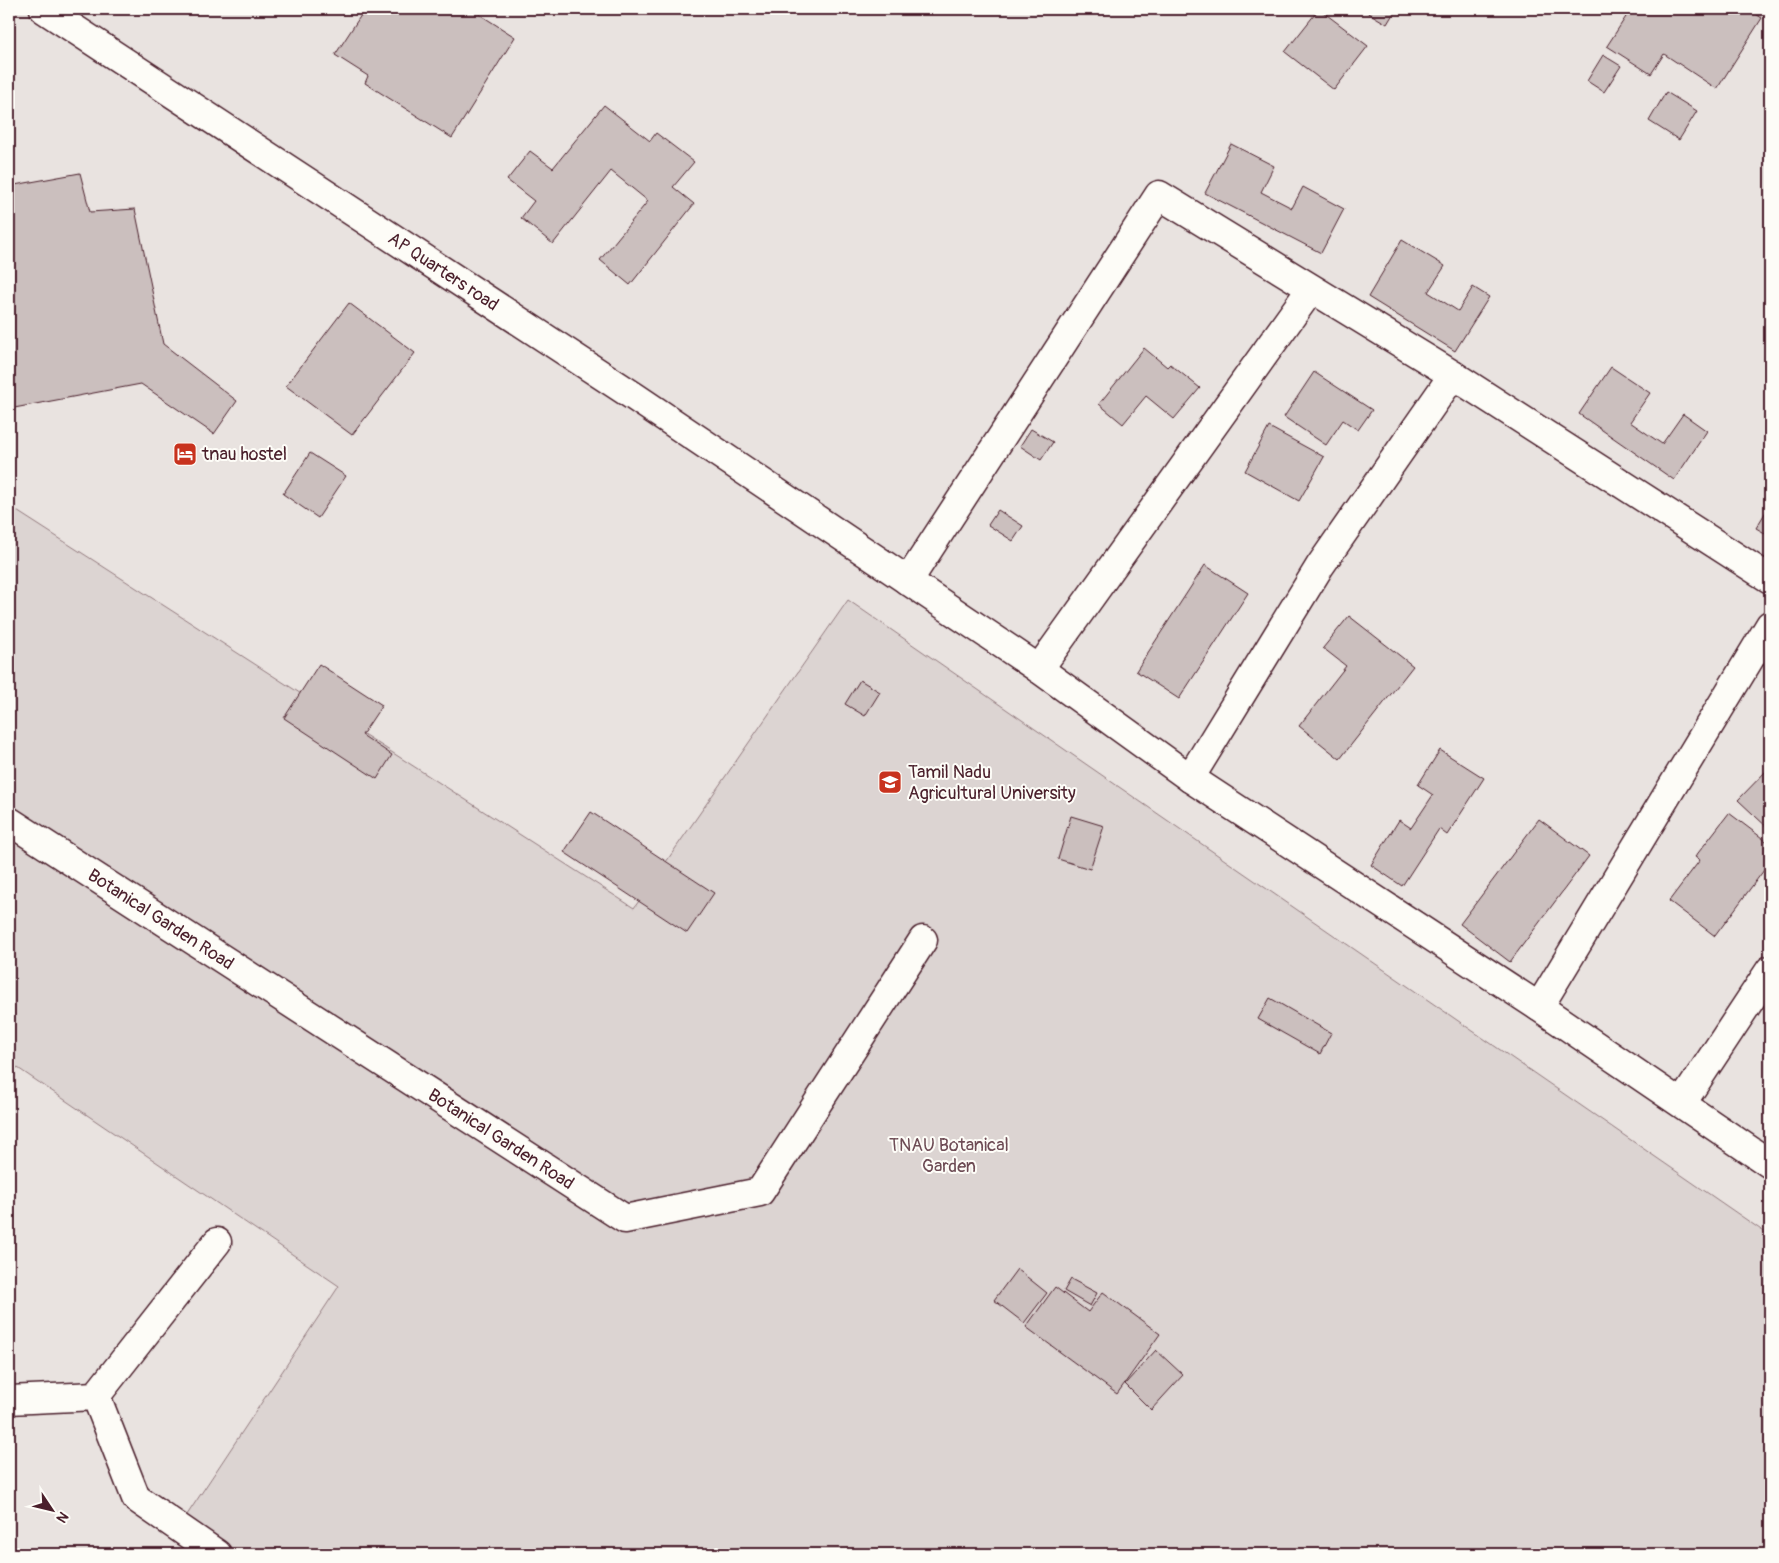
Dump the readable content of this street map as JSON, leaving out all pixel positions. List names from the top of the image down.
{
  "streets": {
    "street": ["AP Quarters road", "Botanical Garden Road"]
  },
  "parks": ["TNAU Botanical Garden"],
  "places": {
    "hotel": ["tnau hostel"],
    "school or university": ["Tamil Nadu Agricultural University"]
  },
  "north": "bottom right"
}
